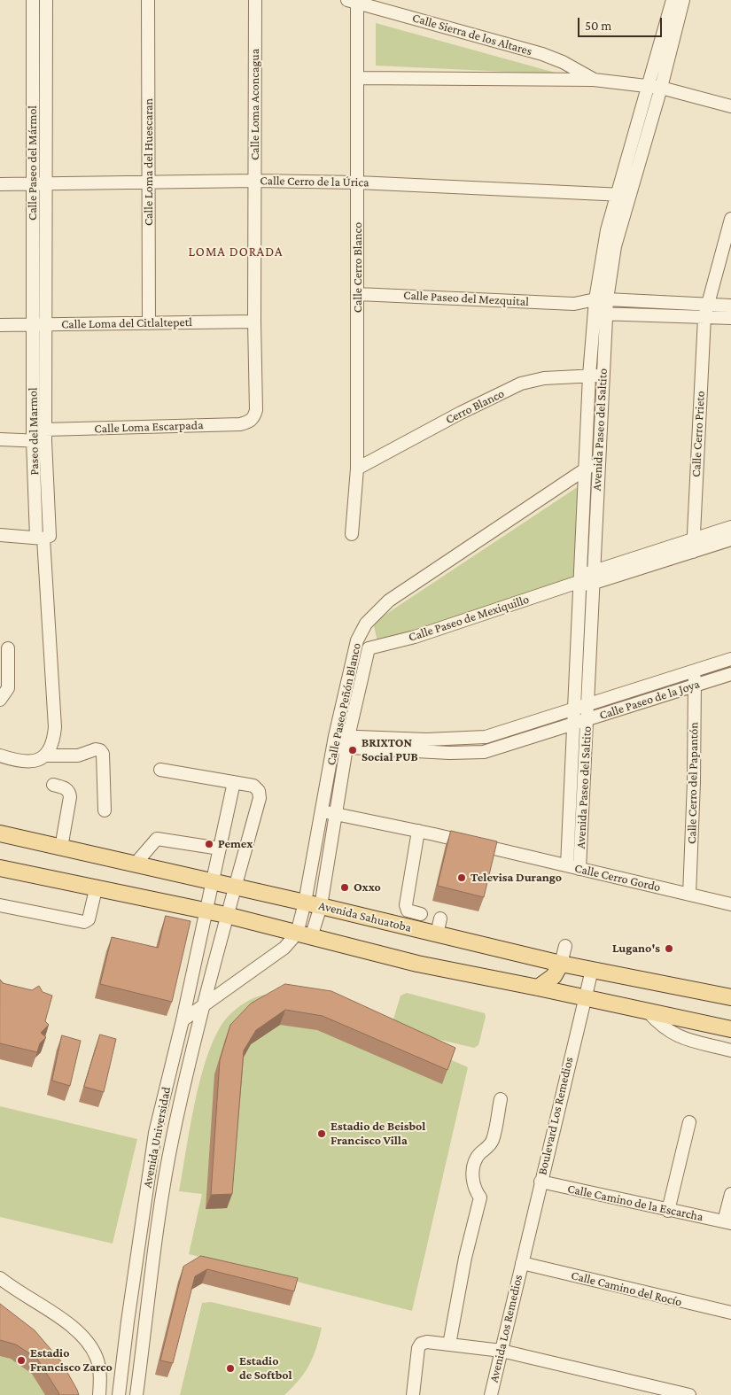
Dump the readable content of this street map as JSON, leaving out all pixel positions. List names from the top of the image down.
{
  "streets": {
    "main road": ["Avenida Sahuatoba"],
    "street": [
      "Calle Sierra de los Altares",
      "Calle Loma Aconcagua",
      "Calle Loma del Huescaran",
      "Calle Paseo del Mármol",
      "Calle Cerro de la Úrica",
      "Calle Cerro Blanco",
      "Calle Paseo del Mezquital",
      "Calle Loma del Citlaltepetl",
      "Cerro Blanco",
      "Calle Loma Escarpada",
      "Avenida Paseo del Saltito",
      "Paseo del Marmol",
      "Calle Cerro Prieto",
      "Calle Paseo de Mexiquillo",
      "Calle Paseo de la Joya",
      "Calle Paseo Peñón Blanco",
      "Calle Cerro del Papantón",
      "Calle Cerro Gordo",
      "Boulevard Los Remedios",
      "Avenida Universidad",
      "Calle Camino de la Escarcha",
      "Calle Camino del Rocío",
      "Avenida Los Remedios"
    ]
  },
  "crossings": [
    ["Calle Sierra de los Altares", "Calle Cerro Blanco"],
    ["Calle Sierra de los Altares", "Avenida Paseo del Saltito"],
    ["Calle Loma Aconcagua", "Calle Cerro de la Úrica"],
    ["Calle Loma Aconcagua", "Calle Loma del Citlaltepetl"],
    ["Calle Loma Aconcagua", "Calle Loma Escarpada"],
    ["Calle Loma del Huescaran", "Calle Cerro de la Úrica"],
    ["Calle Loma del Huescaran", "Calle Loma del Citlaltepetl"],
    ["Calle Paseo del Mármol", "Calle Cerro de la Úrica"],
    ["Calle Paseo del Mármol", "Calle Loma del Citlaltepetl"],
    ["Calle Paseo del Mármol", "Paseo del Marmol"],
    ["Calle Cerro de la Úrica", "Calle Cerro Blanco"],
    ["Calle Cerro de la Úrica", "Avenida Paseo del Saltito"],
    ["Calle Cerro Blanco", "Calle Paseo del Mezquital"],
    ["Calle Cerro Blanco", "Cerro Blanco"],
    ["Calle Paseo del Mezquital", "Avenida Paseo del Saltito"],
    ["Calle Paseo del Mezquital", "Calle Cerro Prieto"],
    ["Calle Loma del Citlaltepetl", "Paseo del Marmol"],
    ["Cerro Blanco", "Avenida Paseo del Saltito"],
    ["Calle Loma Escarpada", "Paseo del Marmol"],
    ["Avenida Paseo del Saltito", "Calle Paseo de Mexiquillo"],
    ["Avenida Paseo del Saltito", "Calle Paseo de la Joya"],
    ["Avenida Paseo del Saltito", "Calle Paseo Peñón Blanco"],
    ["Avenida Paseo del Saltito", "Calle Cerro Gordo"],
    ["Calle Cerro Prieto", "Calle Paseo de Mexiquillo"],
    ["Calle Paseo de Mexiquillo", "Calle Paseo Peñón Blanco"],
    ["Calle Paseo de la Joya", "Calle Paseo Peñón Blanco"],
    ["Calle Paseo de la Joya", "Calle Cerro del Papantón"],
    ["Calle Paseo Peñón Blanco", "Calle Cerro Gordo"],
    ["Calle Paseo Peñón Blanco", "Avenida Sahuatoba"],
    ["Calle Cerro del Papantón", "Calle Cerro Gordo"],
    ["Avenida Sahuatoba", "Boulevard Los Remedios"],
    ["Avenida Sahuatoba", "Avenida Universidad"],
    ["Boulevard Los Remedios", "Calle Camino de la Escarcha"],
    ["Boulevard Los Remedios", "Calle Camino del Rocío"],
    ["Boulevard Los Remedios", "Avenida Los Remedios"],
    ["Calle Camino del Rocío", "Avenida Los Remedios"]
  ],
  "districts": ["LOMA DORADA"],
  "places": [
    "BRIXTON Social PUB",
    "Pemex",
    "Televisa Durango",
    "Oxxo",
    "Lugano's",
    "Estadio de Beisbol Francisco Villa",
    "Estadio Francisco Zarco",
    "Estadio de Softbol"
  ],
  "scale_bar": "50 m"
}
